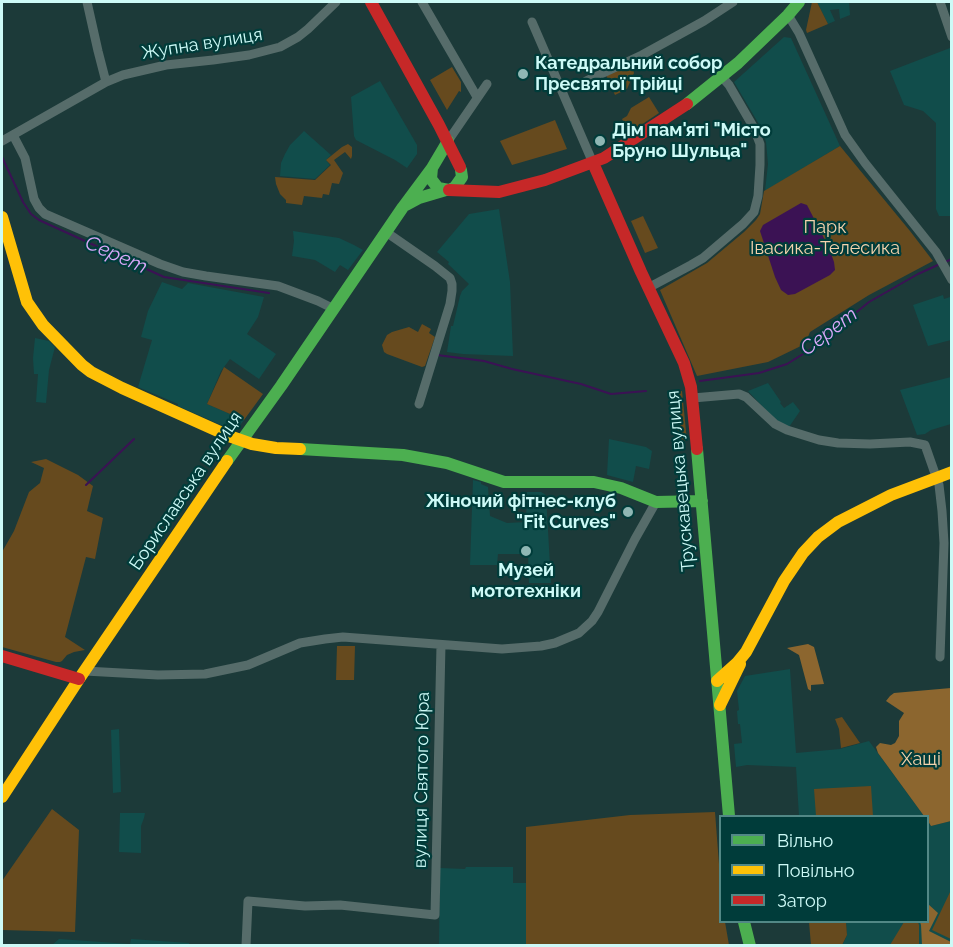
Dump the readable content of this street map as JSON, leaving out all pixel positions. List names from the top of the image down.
{
  "streets": {
    "street": [
      "Жупна вулиця",
      "Трускавецька вулиця",
      "Бориславська вулиця",
      "вулиця Святого Юра"
    ]
  },
  "water": ["Серет"],
  "parks": ["Парк Івасика-Телесика", "Хащі"],
  "places": [
    "Катедральний собор Пресвятої Трійці",
    "Дім пам'яті \"Місто Бруно Шульца\"",
    "Жіночий фітнес-клуб \"Fit Curves\"",
    "Музей мототехніки"
  ],
  "legend": ["Вільно", "Повільно", "Затор"]
}
